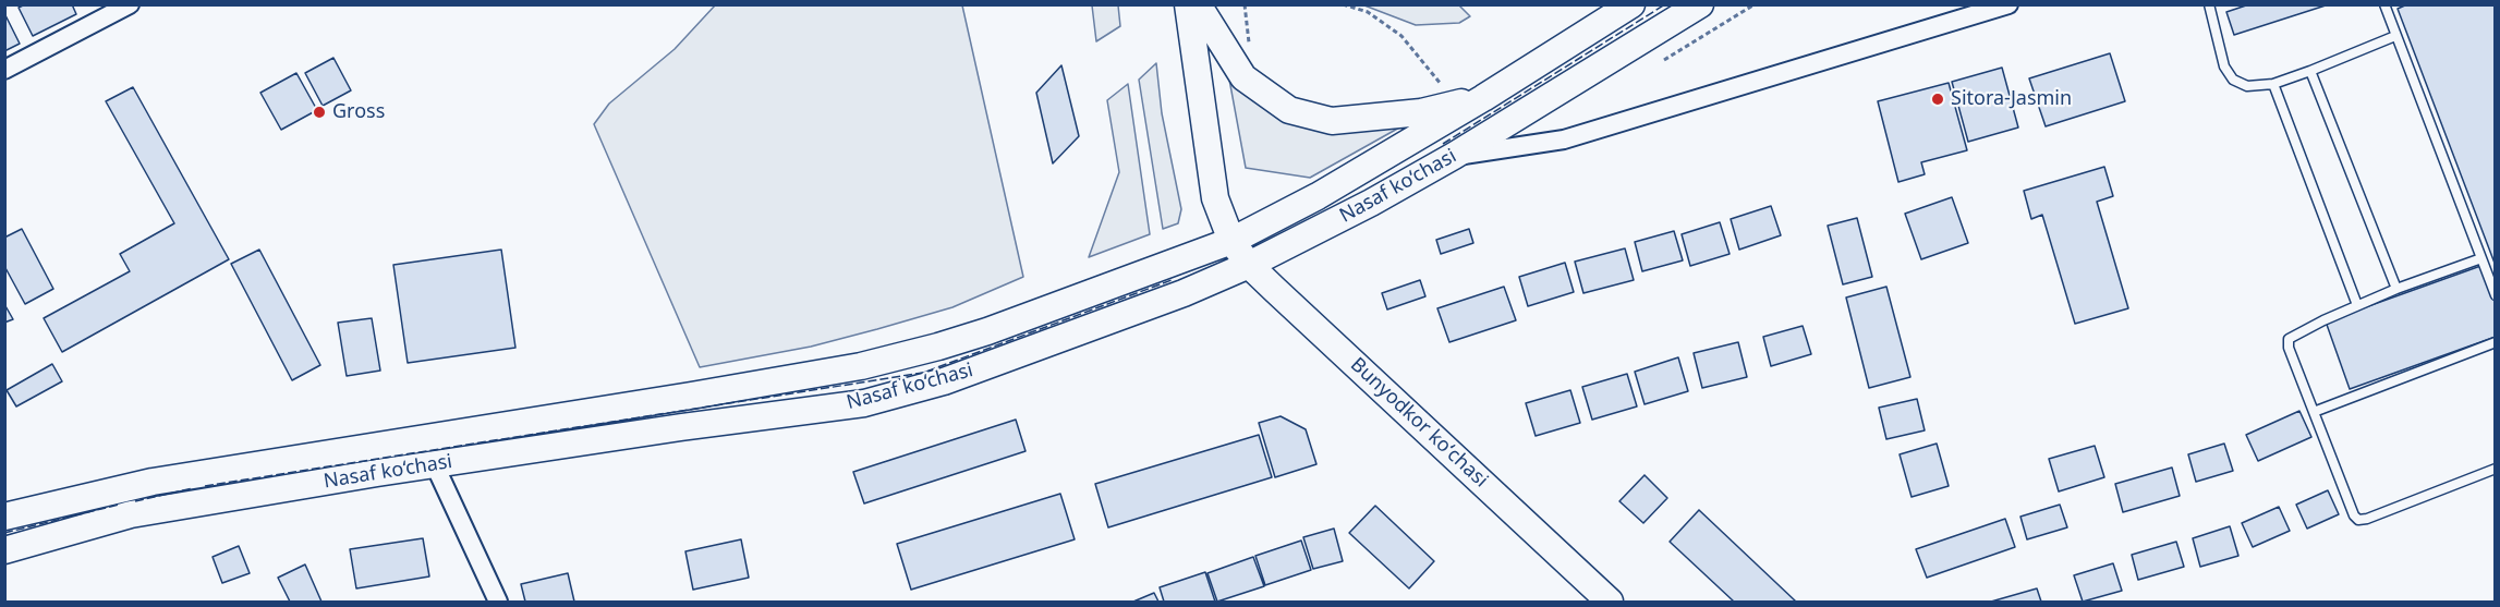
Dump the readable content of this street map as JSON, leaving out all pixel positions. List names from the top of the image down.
{
  "streets": {
    "main road": ["Nasaf ko‘chasi", "Bunyodkor koʻchasi"]
  },
  "crossings": [
    ["Nasaf ko‘chasi", "Bunyodkor koʻchasi"]
  ],
  "places": ["Sitora-Jasmin", "Gross"]
}
